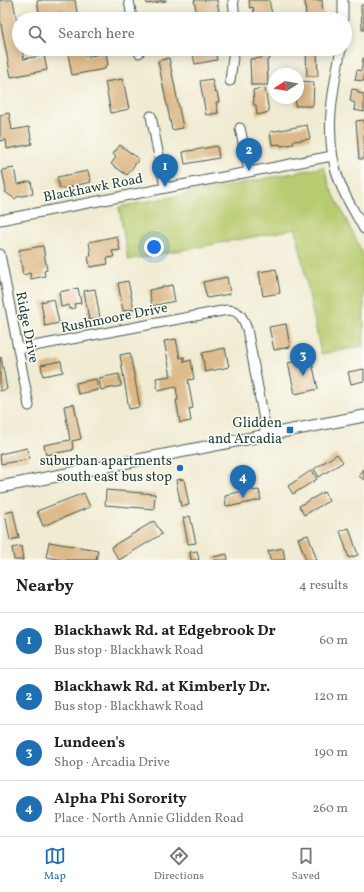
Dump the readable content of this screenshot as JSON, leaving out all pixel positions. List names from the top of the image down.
{
  "streets": {
    "street": ["Blackhawk Road", "Rushmoore Drive", "Ridge Drive"]
  },
  "crossings": [
    ["Rushmoore Drive", "Ridge Drive"]
  ],
  "places": {
    "transit": ["Glidden and Arcadia"],
    "other": ["suburban apartments south east bus stop"]
  },
  "north": "left",
  "page": {
    "search": "Search here",
    "pins": [
      "2",
      "1",
      "3",
      "4"
    ],
    "heading": ["Nearby", "4 results"],
    "list": [
      {
        "mark": "1",
        "name": "Blackhawk Rd. at Edgebrook Dr",
        "note": "Bus stop · Blackhawk Road",
        "value": "60 m"
      },
      {
        "mark": "2",
        "name": "Blackhawk Rd. at Kimberly Dr.",
        "note": "Bus stop · Blackhawk Road",
        "value": "120 m"
      },
      {
        "mark": "3",
        "name": "Lundeen's",
        "note": "Shop · Arcadia Drive",
        "value": "190 m"
      },
      {
        "mark": "4",
        "name": "Alpha Phi Sorority",
        "note": "Place · North Annie Glidden Road",
        "value": "260 m"
      }
    ],
    "nav": ["Map", "Directions", "Saved"]
  }
}
